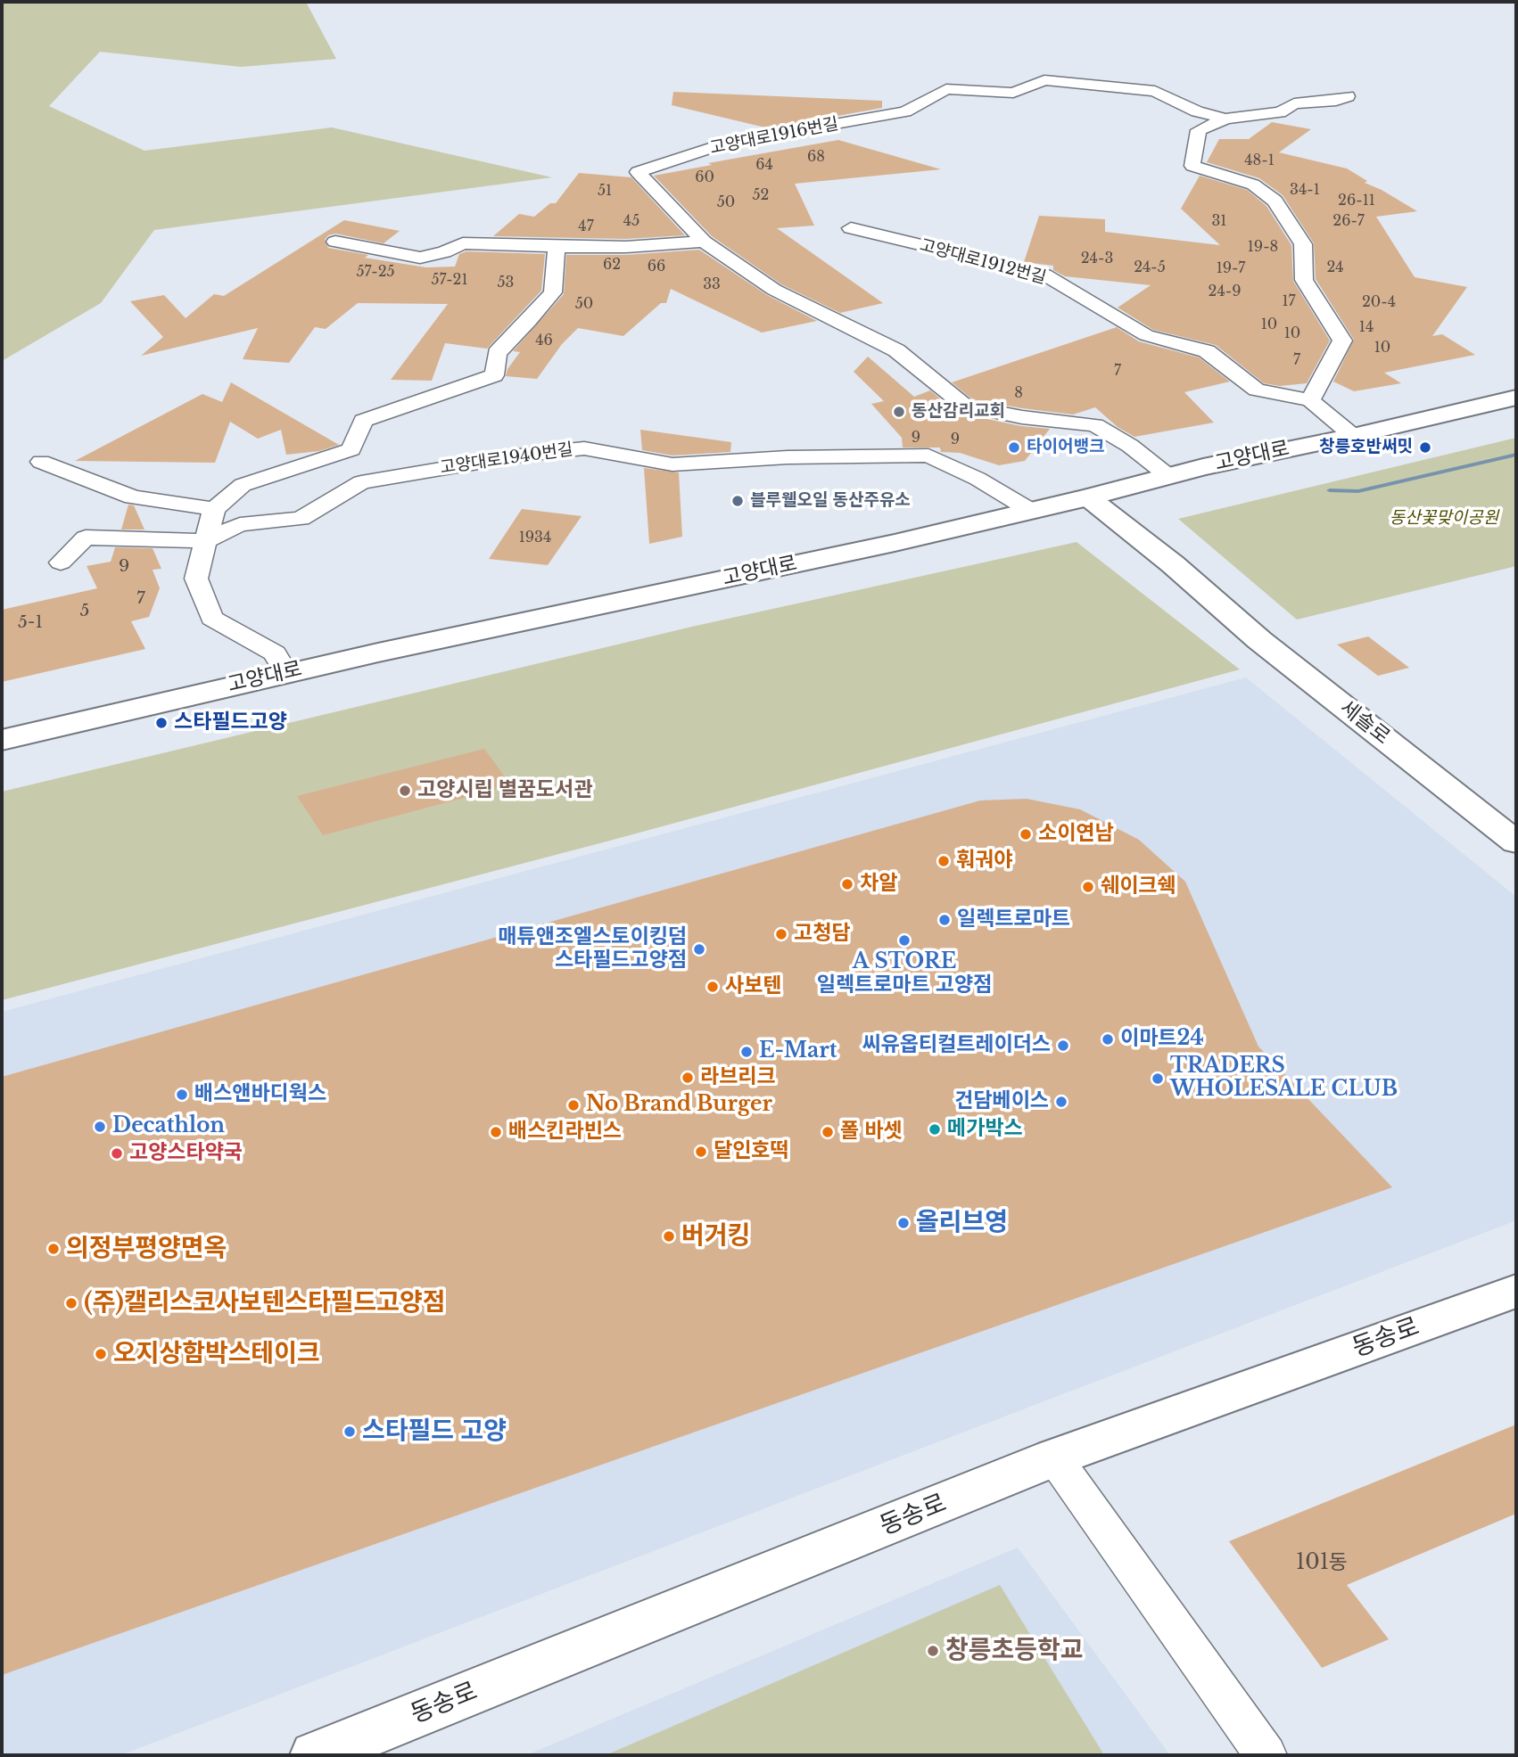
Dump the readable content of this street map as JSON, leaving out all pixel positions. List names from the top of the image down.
{
  "streets": {
    "main road": ["고양대로", "세솔로", "동송로"],
    "street": ["고양대로1916번길", "고양대로1912번길", "고양대로1940번길"]
  },
  "crossings": [
    ["고양대로1916번길", "고양대로"],
    ["고양대로", "고양대로1940번길"],
    ["고양대로", "세솔로"]
  ],
  "parks": ["동산꽃맞이공원"],
  "places": [
    "동산감리교회",
    "타이어뱅크",
    "창릉호반써밋",
    "블루웰오일 동산주유소",
    "스타필드고양",
    "고양시립 별꿈도서관",
    "소이연남",
    "훠궈야",
    "차알",
    "쉐이크쉑",
    "일렉트로마트",
    "고청담",
    "A STORE 일렉트로마트 고양점",
    "매튜앤조엘스토이킹덤 스타필드고양점",
    "사보텐",
    "이마트24",
    "씨유옵티컬트레이더스",
    "E-Mart",
    "라브리크",
    "TRADERS WHOLESALE CLUB",
    "배스앤바디웍스",
    "건담베이스",
    "No Brand Burger",
    "Decathlon",
    "메가박스",
    "배스킨라빈스",
    "폴 바셋",
    "달인호떡",
    "고양스타약국",
    "올리브영",
    "버거킹",
    "의정부평양면옥",
    "(주)캘리스코사보텐스타필드고양점",
    "오지상함박스테이크",
    "스타필드 고양",
    "창릉초등학교"
  ],
  "house_numbers": [
    "68",
    "48-1",
    "64",
    "60",
    "34-1",
    "51",
    "52",
    "26-11",
    "50",
    "45",
    "31",
    "26-7",
    "47",
    "19-8",
    "24-3",
    "62",
    "66",
    "24-5",
    "24",
    "19-7",
    "57-25",
    "57-21",
    "53",
    "33",
    "24-9",
    "17",
    "20-4",
    "50",
    "10",
    "14",
    "10",
    "46",
    "10",
    "7",
    "7",
    "8",
    "9",
    "9",
    "1934",
    "9",
    "7",
    "5",
    "5-1",
    "101동"
  ]
}
